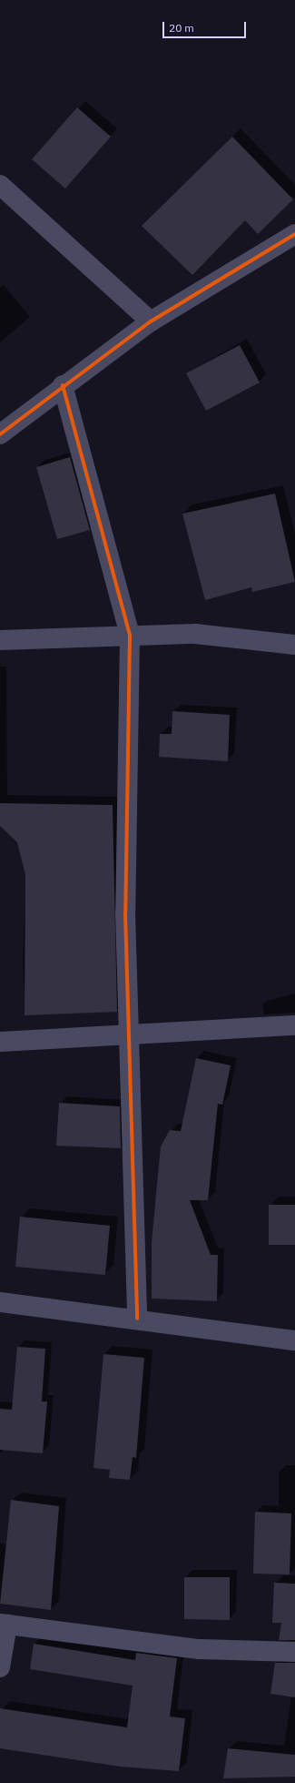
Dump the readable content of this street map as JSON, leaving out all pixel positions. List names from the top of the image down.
{
  "scale_bar": "20 m"
}
